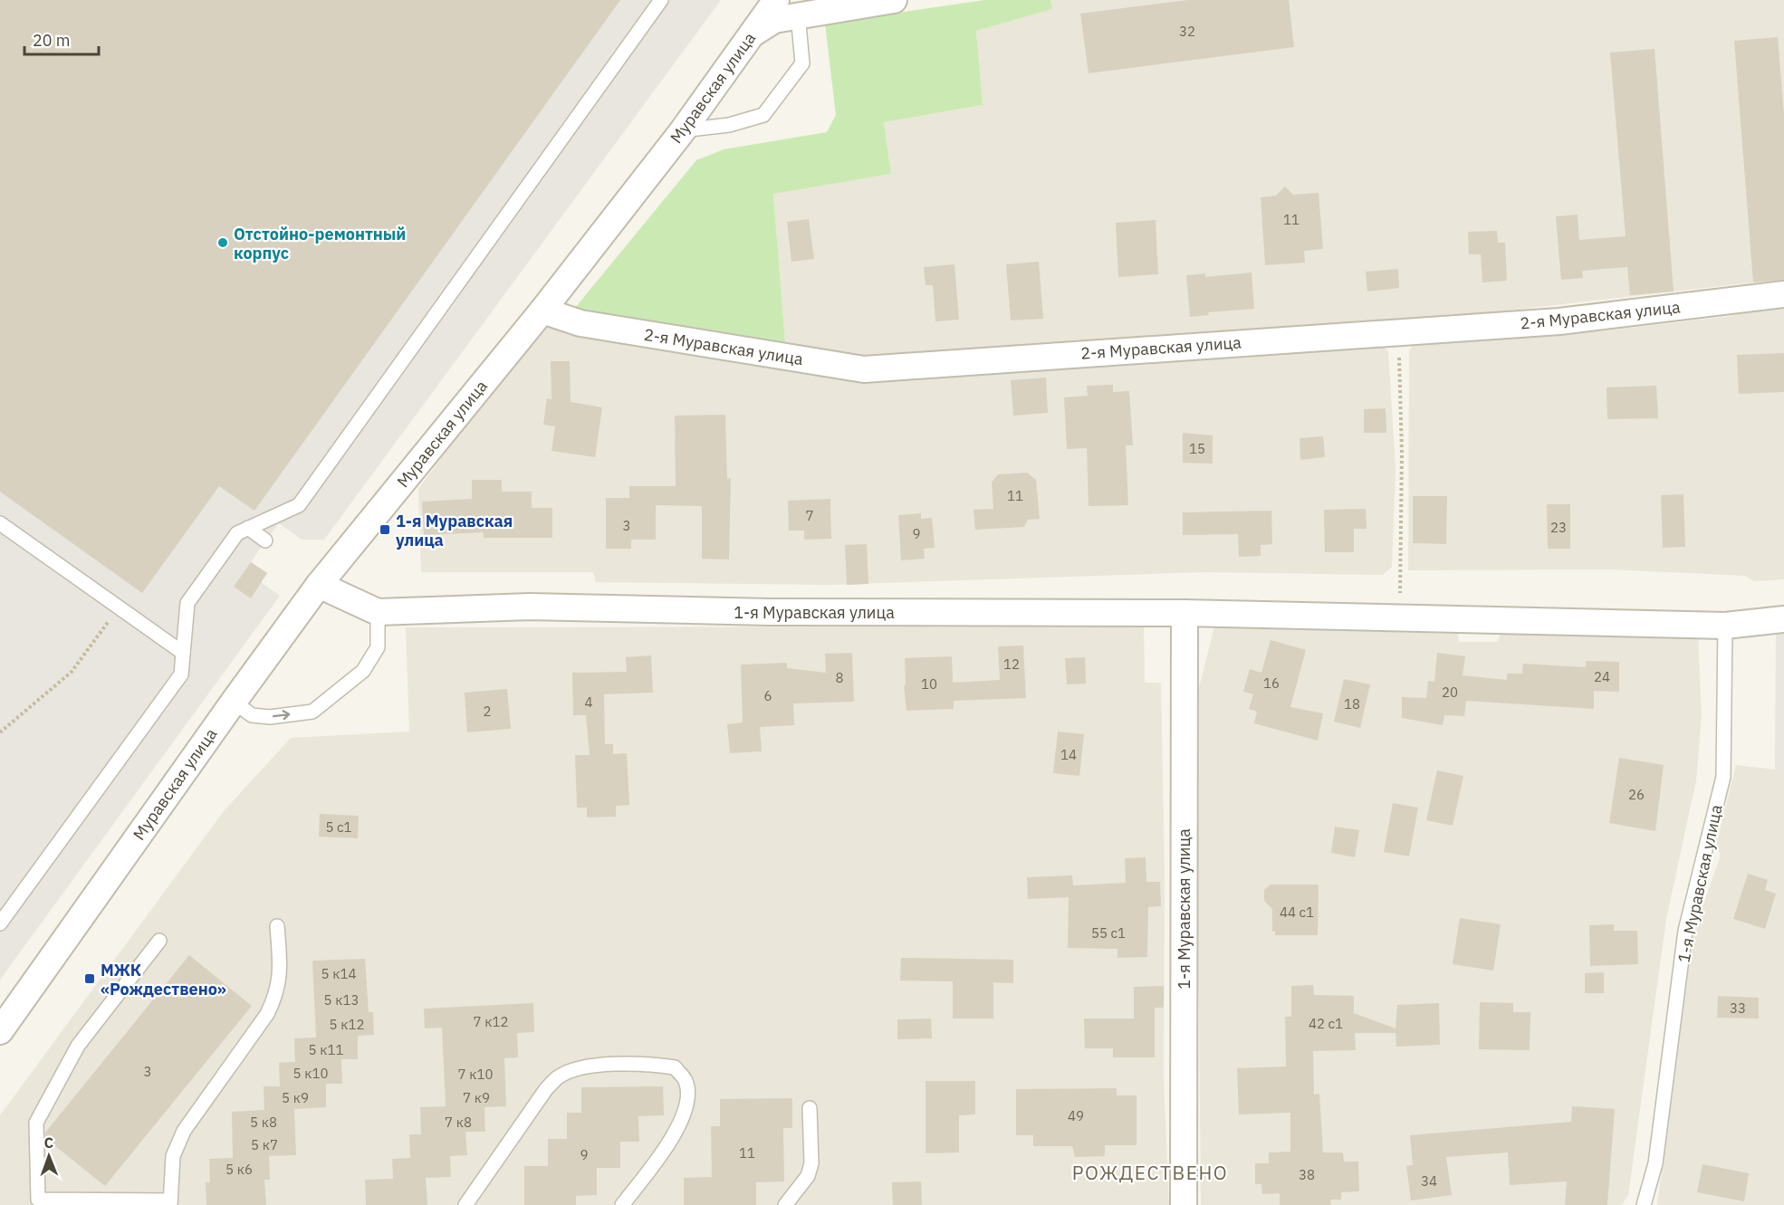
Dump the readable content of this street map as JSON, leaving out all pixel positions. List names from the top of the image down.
{
  "streets": {
    "street": ["Муравская улица", "2-я Муравская улица", "1-я Муравская улица"]
  },
  "crossings": [
    ["Муравская улица", "2-я Муравская улица"],
    ["Муравская улица", "1-я Муравская улица"]
  ],
  "districts": ["РОЖДЕСТВЕНО"],
  "places": {
    "other": ["Отстойно-ремонтный корпус"],
    "transit": ["1-я Муравская улица", "МЖК «Рождествено»"]
  },
  "house_numbers": [
    "32",
    "11",
    "15",
    "11",
    "7",
    "3",
    "23",
    "9",
    "12",
    "24",
    "8",
    "16",
    "10",
    "20",
    "6",
    "4",
    "18",
    "2",
    "14",
    "26",
    "5 с1",
    "44 с1",
    "55 с1",
    "5 к14",
    "5 к13",
    "33",
    "7 к12",
    "42 с1",
    "5 к12",
    "5 к11",
    "3",
    "5 к10",
    "7 к10",
    "5 к9",
    "7 к9",
    "49",
    "5 к8",
    "7 к8",
    "5 к7",
    "11",
    "9",
    "5 к6",
    "38",
    "34"
  ],
  "scale_bar": "20 m",
  "north": "top"
}
